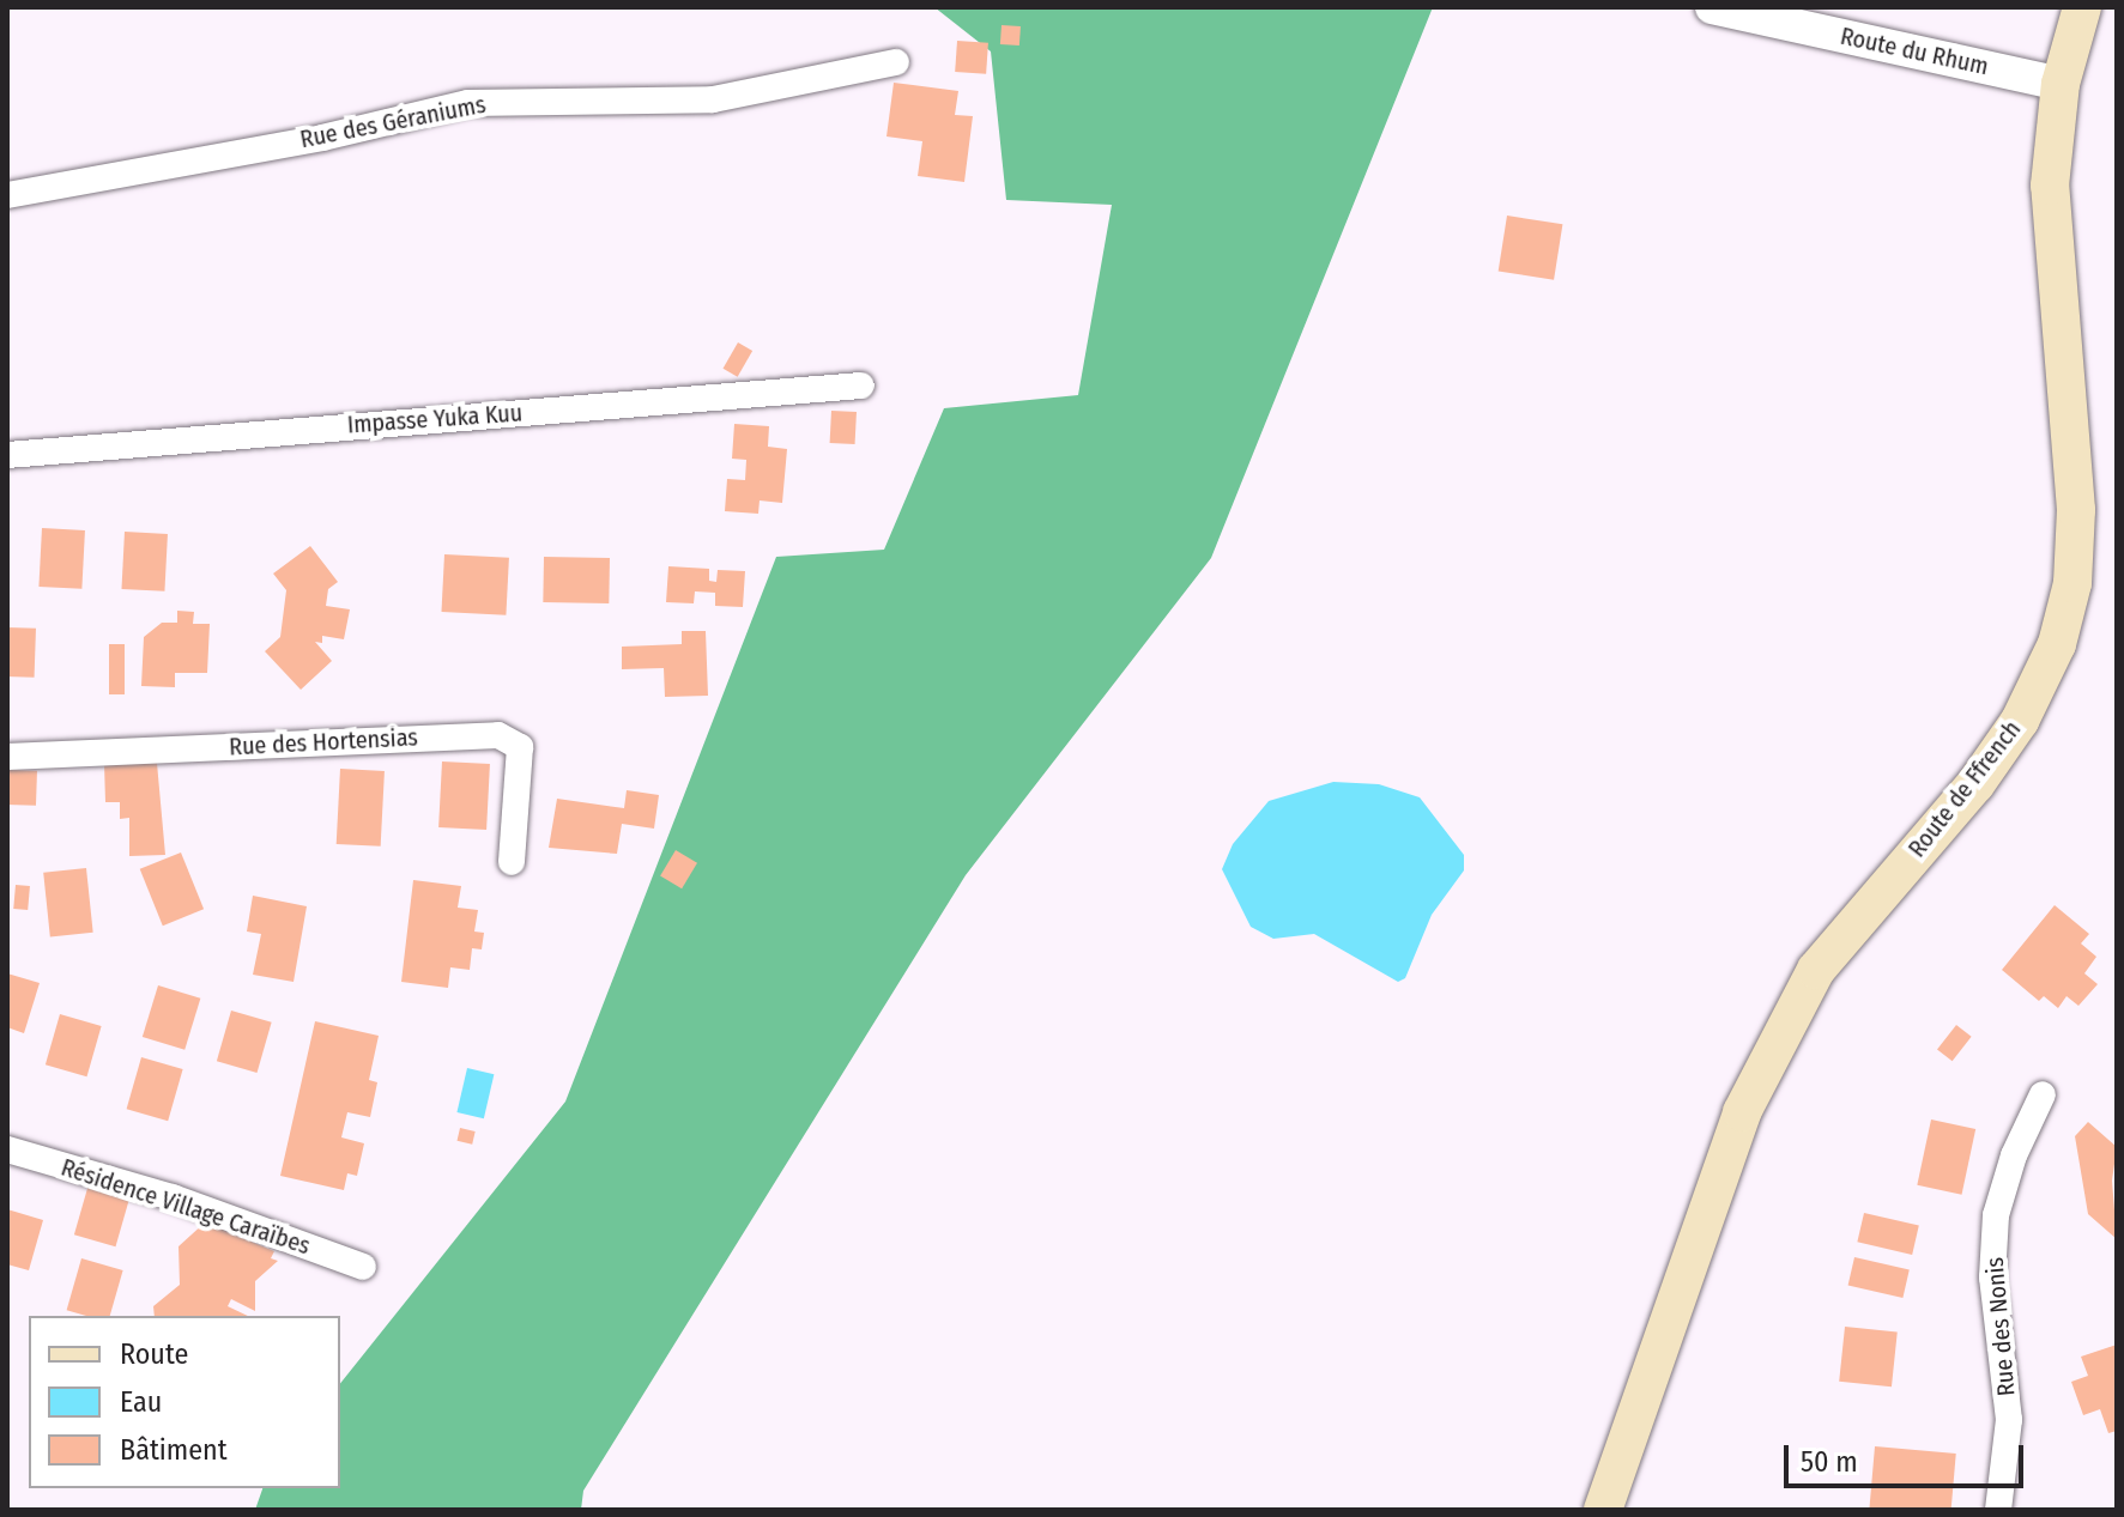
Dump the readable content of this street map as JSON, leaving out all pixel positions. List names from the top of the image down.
{
  "streets": {
    "main road": ["Route de Ffrench"],
    "street": [
      "Route du Rhum",
      "Rue des Géraniums",
      "Impasse Yuka Kuu",
      "Rue des Hortensias",
      "Résidence Village Caraïbes",
      "Rue des Nonis"
    ]
  },
  "crossings": [
    ["Route du Rhum", "Route de Ffrench"]
  ],
  "legend": ["Route", "Eau", "Bâtiment"],
  "scale_bar": "50 m"
}
